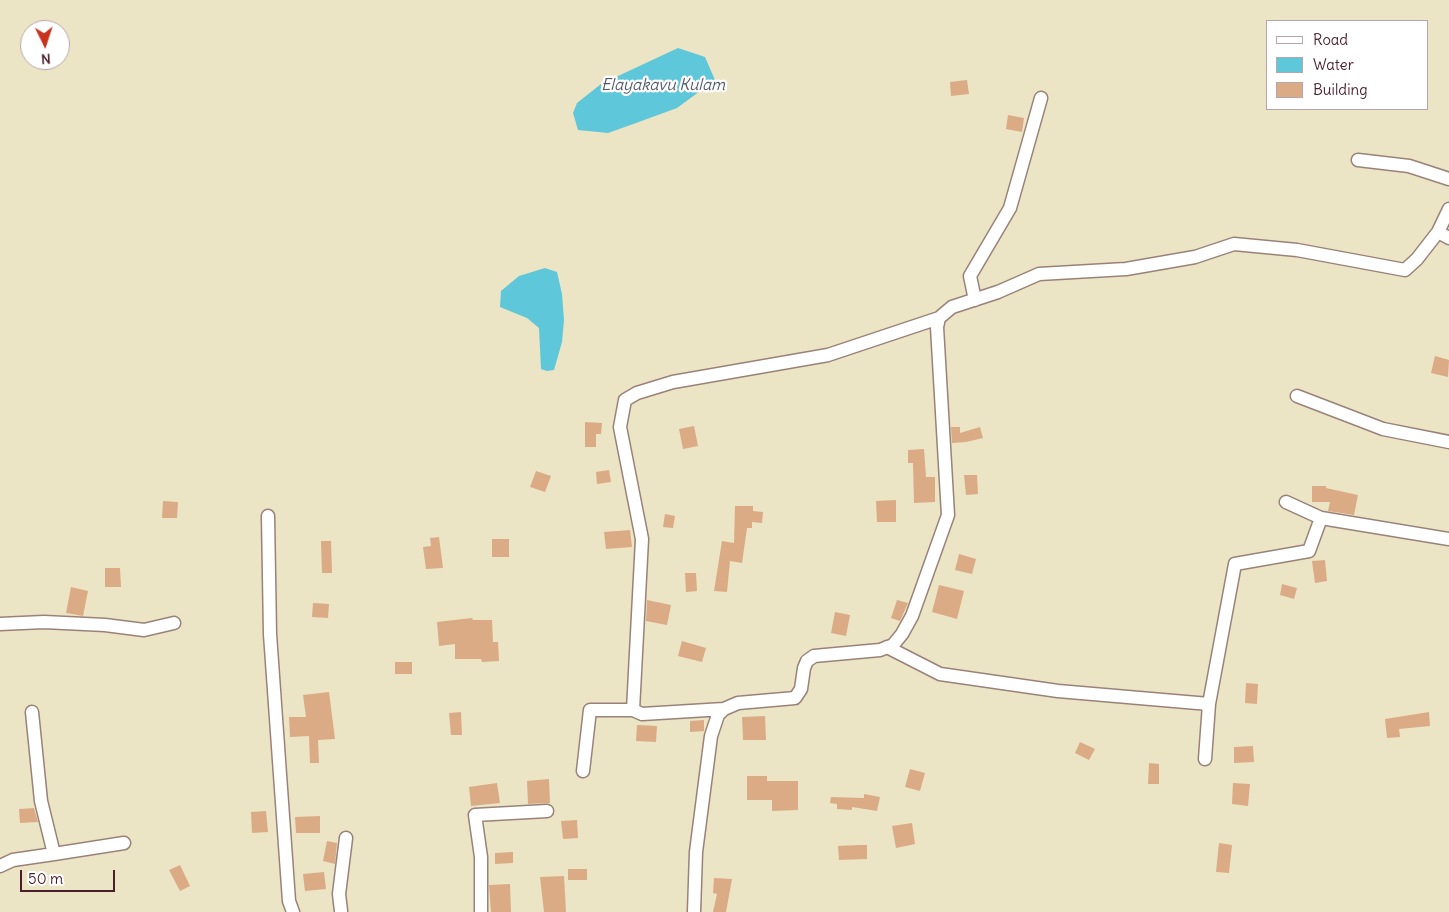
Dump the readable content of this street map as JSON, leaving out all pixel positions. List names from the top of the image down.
{
  "water": ["Elayakavu Kulam"],
  "legend": ["Road", "Water", "Building"],
  "scale_bar": "50 m",
  "north": "bottom"
}
